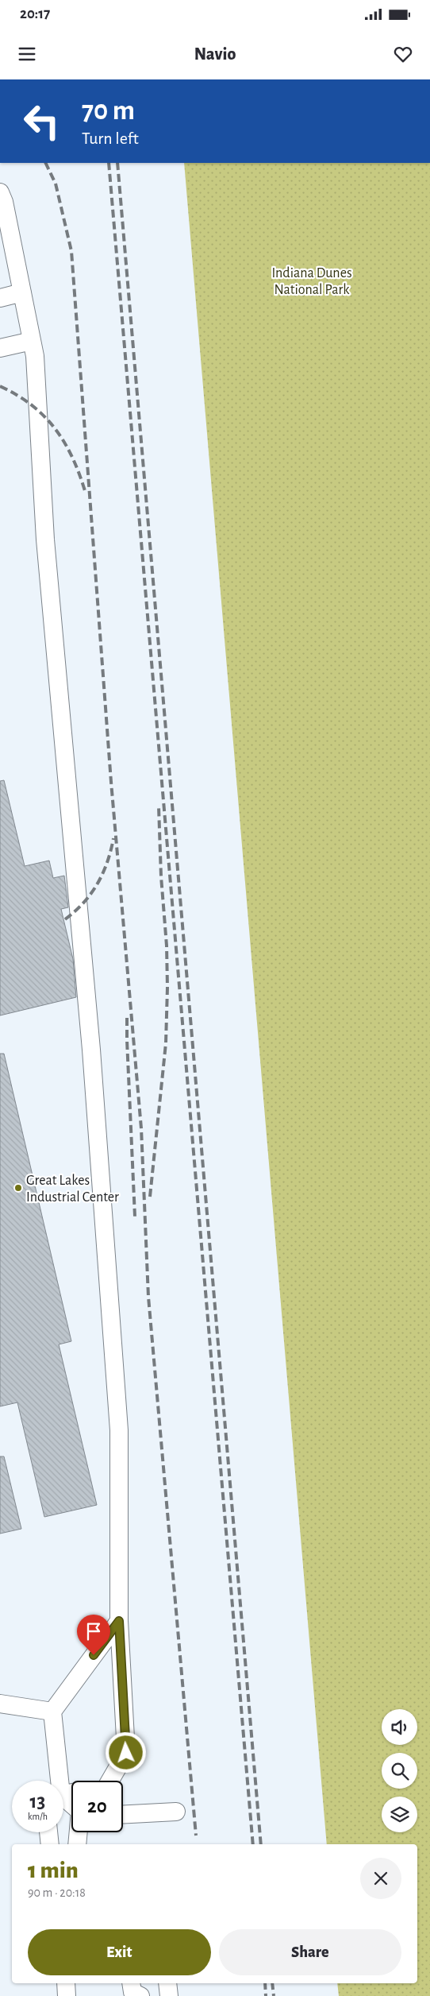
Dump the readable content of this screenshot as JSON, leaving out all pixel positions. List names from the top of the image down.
{
  "parks": ["Indiana Dunes National Park"],
  "places": ["Great Lakes Industrial Center"],
  "page": {
    "status": "20:17",
    "header": "Navio",
    "turn": ["70 m", "Turn left"],
    "speed": "13 km/h",
    "limit": "20",
    "heading": ["1 min", "90 m · 20:18"],
    "buttons": ["Exit", "Share"]
  }
}
